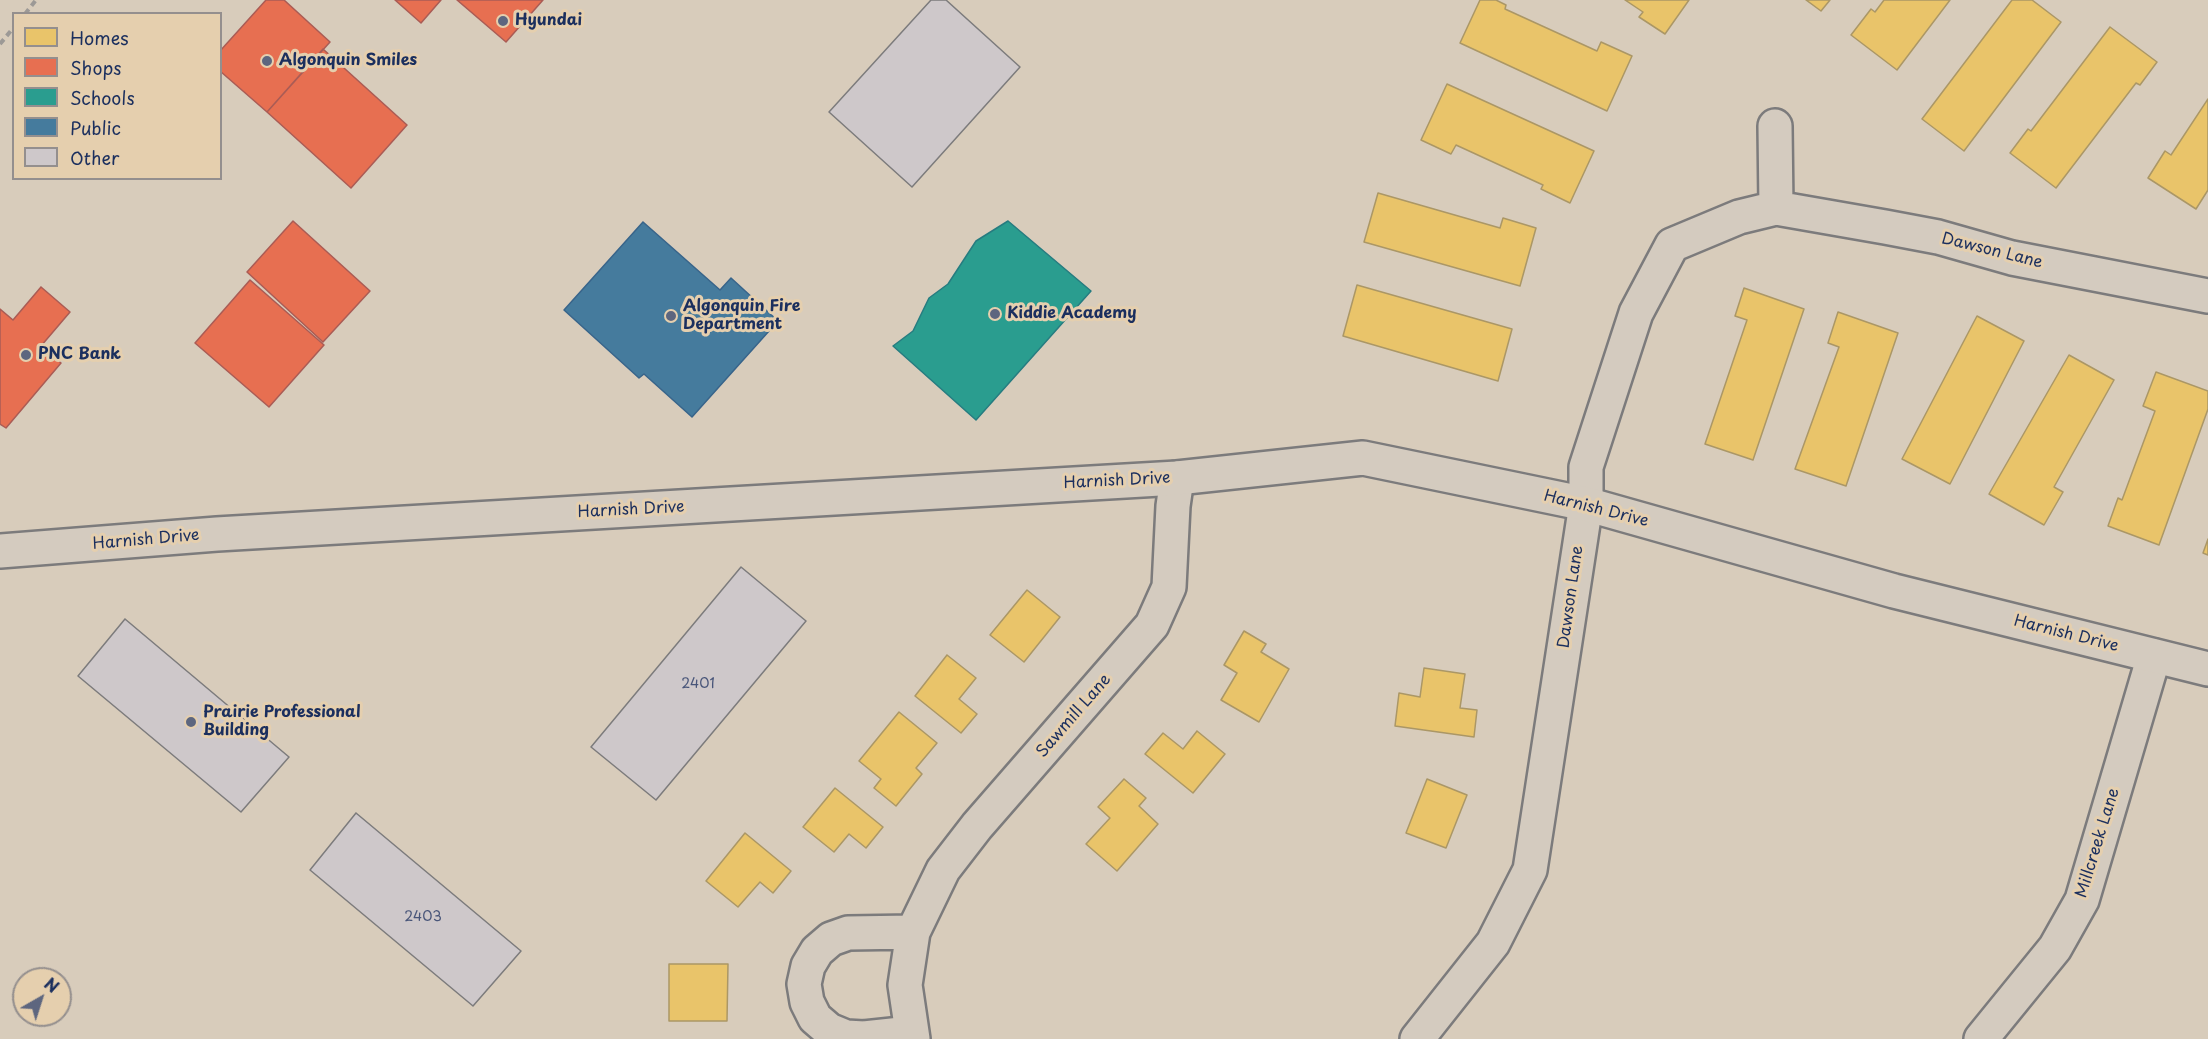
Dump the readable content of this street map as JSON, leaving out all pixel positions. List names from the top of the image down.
{
  "streets": {
    "street": [
      "Dawson Lane",
      "Harnish Drive",
      "Sawmill Lane",
      "Millcreek Lane"
    ]
  },
  "crossings": [
    ["Dawson Lane", "Harnish Drive"],
    ["Harnish Drive", "Sawmill Lane"],
    ["Harnish Drive", "Millcreek Lane"]
  ],
  "places": [
    "Hyundai",
    "Algonquin Smiles",
    "Kiddie Academy",
    "Algonquin Fire Department",
    "PNC Bank",
    "Prairie Professional Building"
  ],
  "house_numbers": ["2401", "2403"],
  "legend": [
    "Homes",
    "Shops",
    "Schools",
    "Public",
    "Other"
  ],
  "north": "top right"
}
